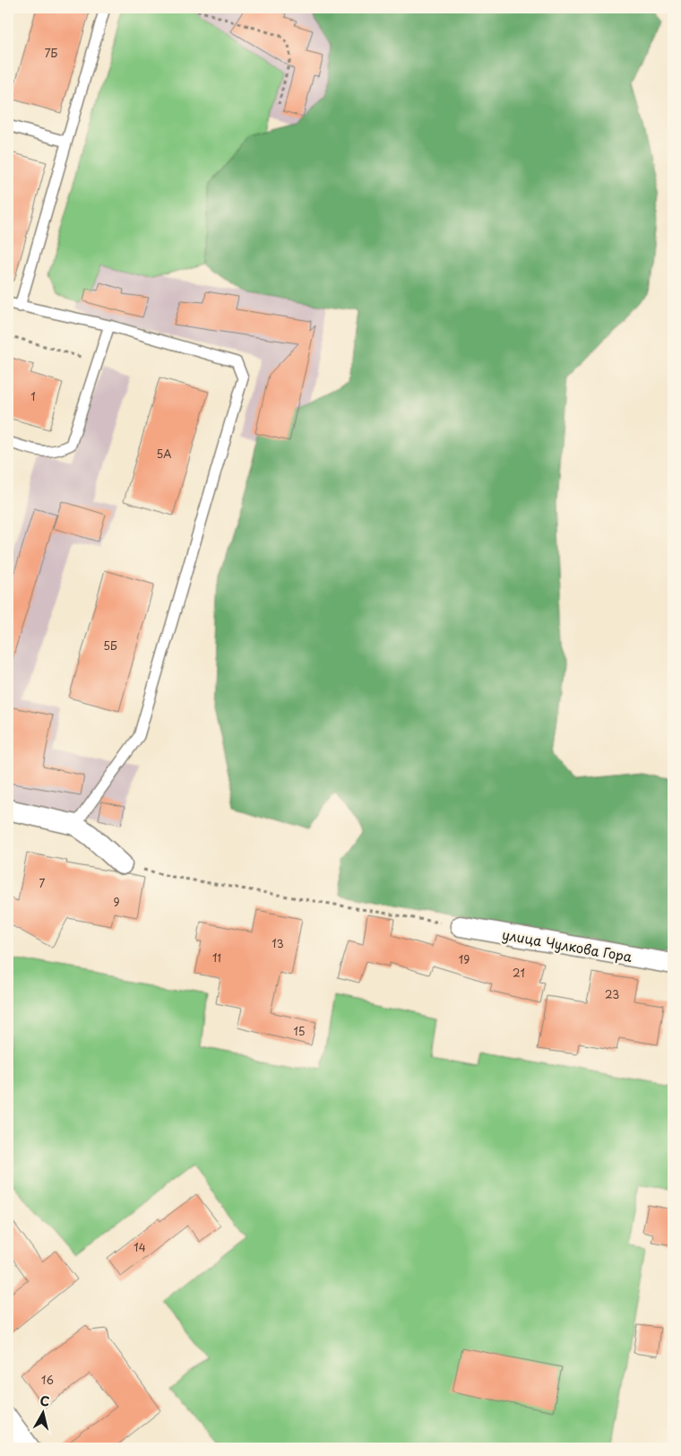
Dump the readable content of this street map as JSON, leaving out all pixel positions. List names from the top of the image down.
{
  "streets": {
    "street": ["улица Чулкова Гора"]
  },
  "house_numbers": [
    "7Б",
    "1",
    "5А",
    "5Б",
    "7",
    "9",
    "13",
    "11",
    "19",
    "21",
    "23",
    "15",
    "14",
    "16"
  ],
  "north": "top"
}
